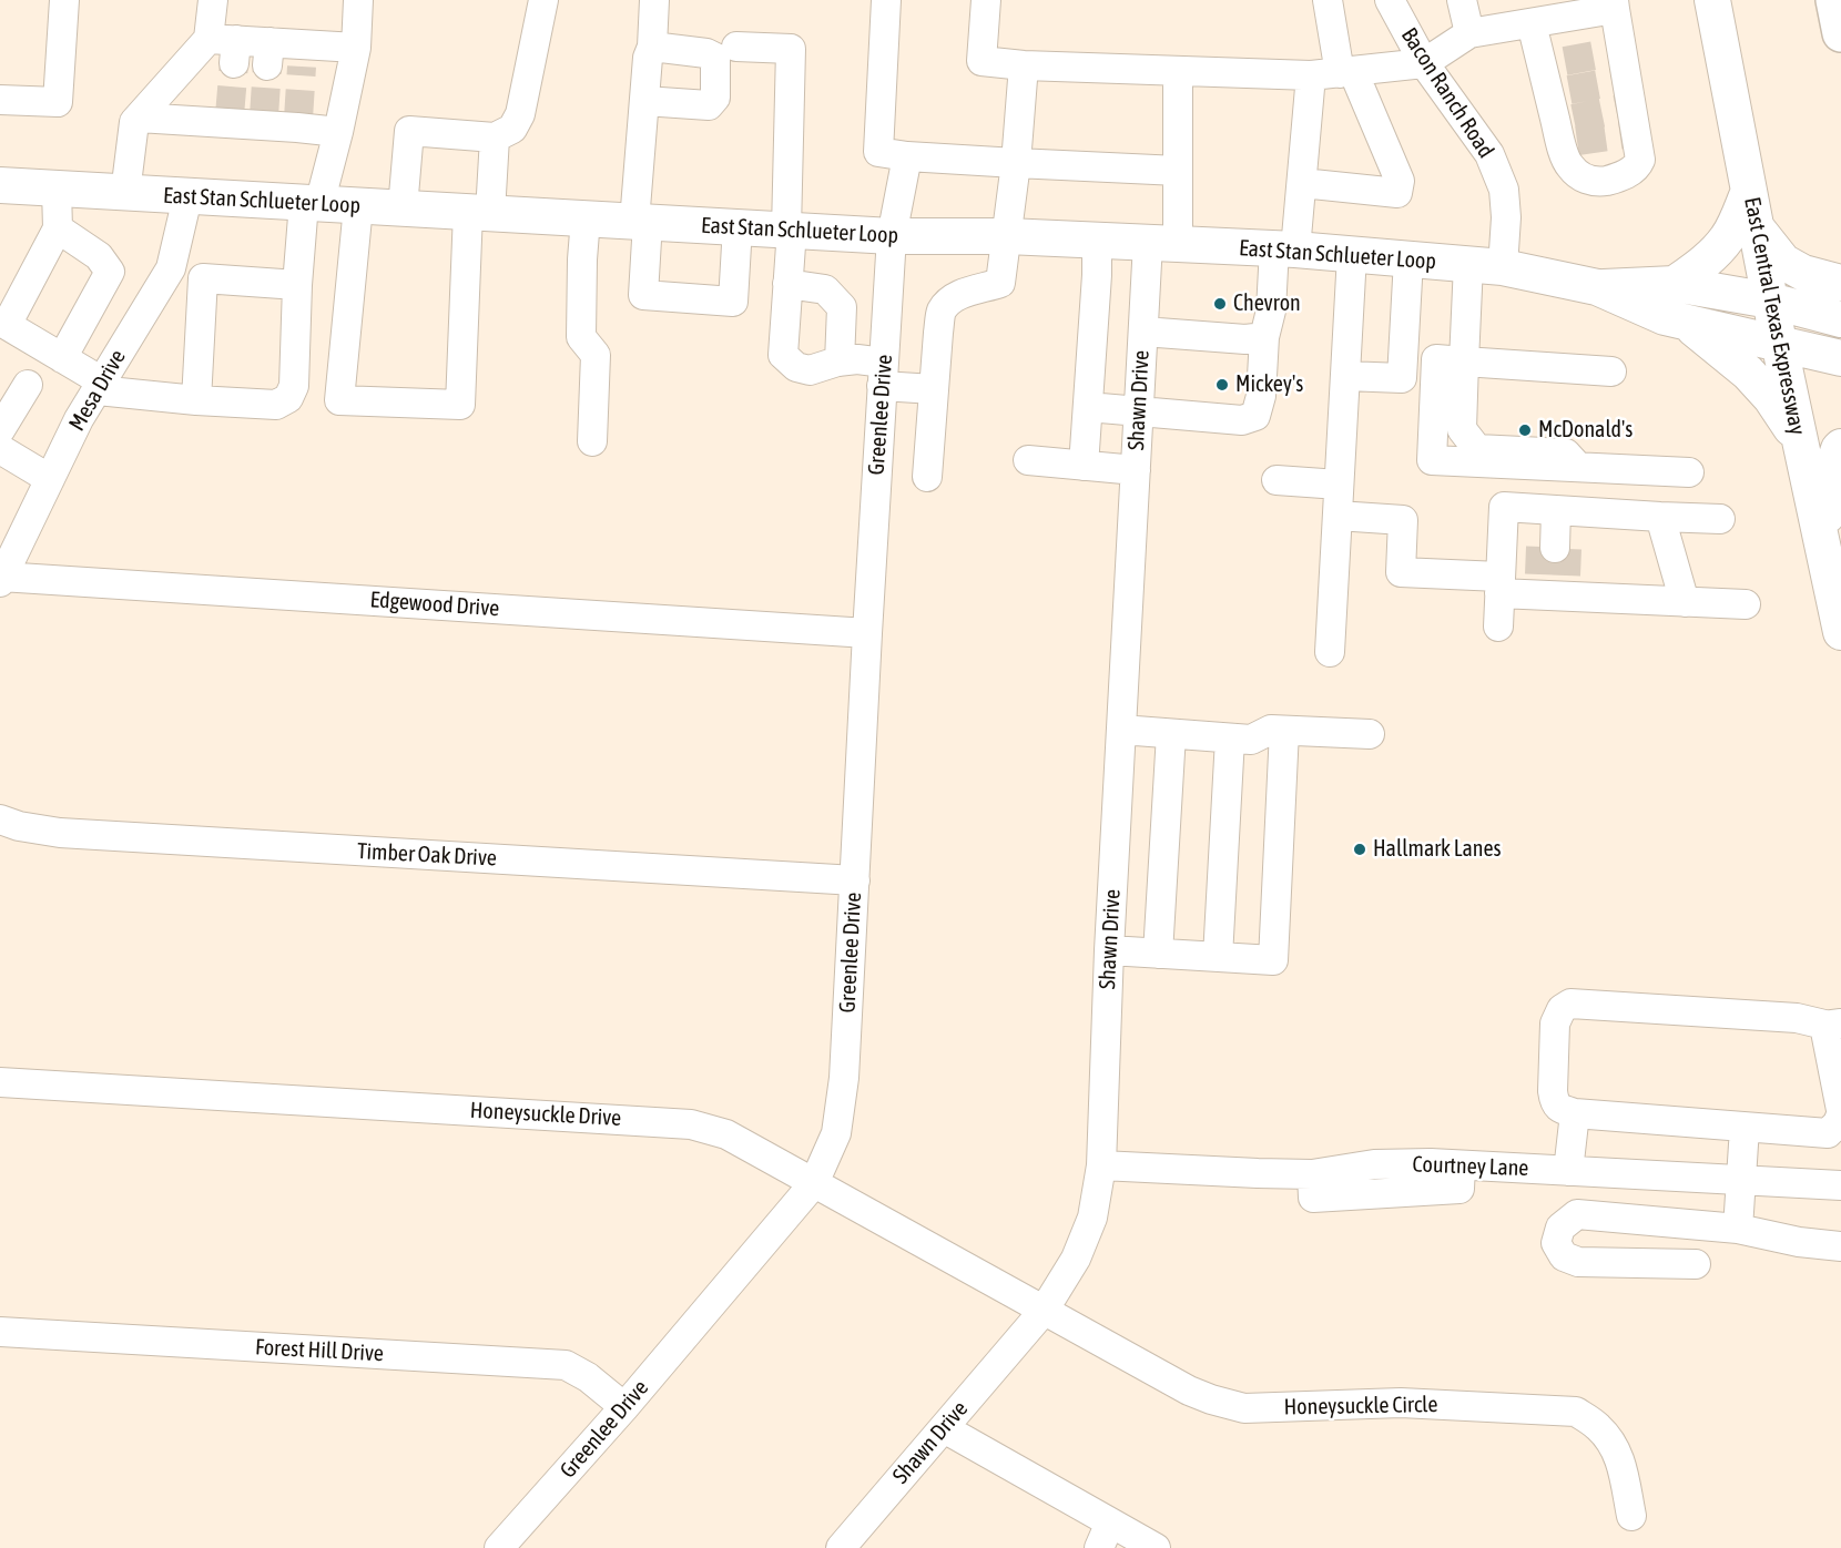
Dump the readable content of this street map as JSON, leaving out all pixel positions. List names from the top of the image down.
{
  "streets": {
    "main road": ["East Stan Schlueter Loop", "East Central Texas Expressway"],
    "street": [
      "Bacon Ranch Road",
      "Mesa Drive",
      "Shawn Drive",
      "Greenlee Drive",
      "Edgewood Drive",
      "Timber Oak Drive",
      "Honeysuckle Drive",
      "Courtney Lane",
      "Forest Hill Drive",
      "Honeysuckle Circle"
    ]
  },
  "crossings": [
    ["Bacon Ranch Road", "East Stan Schlueter Loop"],
    ["East Stan Schlueter Loop", "East Central Texas Expressway"],
    ["East Stan Schlueter Loop", "Mesa Drive"],
    ["East Stan Schlueter Loop", "Shawn Drive"],
    ["East Stan Schlueter Loop", "Greenlee Drive"],
    ["Mesa Drive", "Edgewood Drive"],
    ["Shawn Drive", "Honeysuckle Drive"],
    ["Shawn Drive", "Courtney Lane"],
    ["Shawn Drive", "Honeysuckle Circle"],
    ["Greenlee Drive", "Edgewood Drive"],
    ["Greenlee Drive", "Timber Oak Drive"],
    ["Greenlee Drive", "Honeysuckle Drive"],
    ["Greenlee Drive", "Forest Hill Drive"],
    ["Honeysuckle Drive", "Honeysuckle Circle"]
  ],
  "places": [
    "Chevron",
    "Mickey's",
    "McDonald's",
    "Hallmark Lanes"
  ]
}
